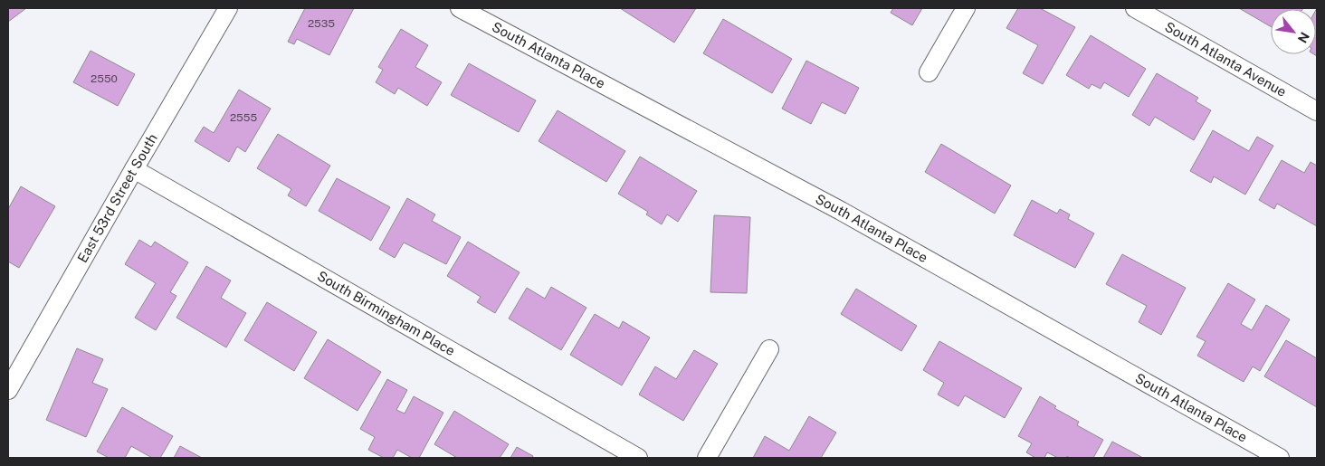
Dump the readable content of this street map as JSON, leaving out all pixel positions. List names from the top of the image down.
{
  "streets": {
    "street": [
      "South Atlanta Place",
      "South Atlanta Avenue",
      "East 53rd Street South",
      "South Birmingham Place"
    ]
  },
  "crossings": [
    ["East 53rd Street South", "South Birmingham Place"]
  ],
  "house_numbers": ["2535", "2550", "2555"],
  "north": "bottom right"
}
